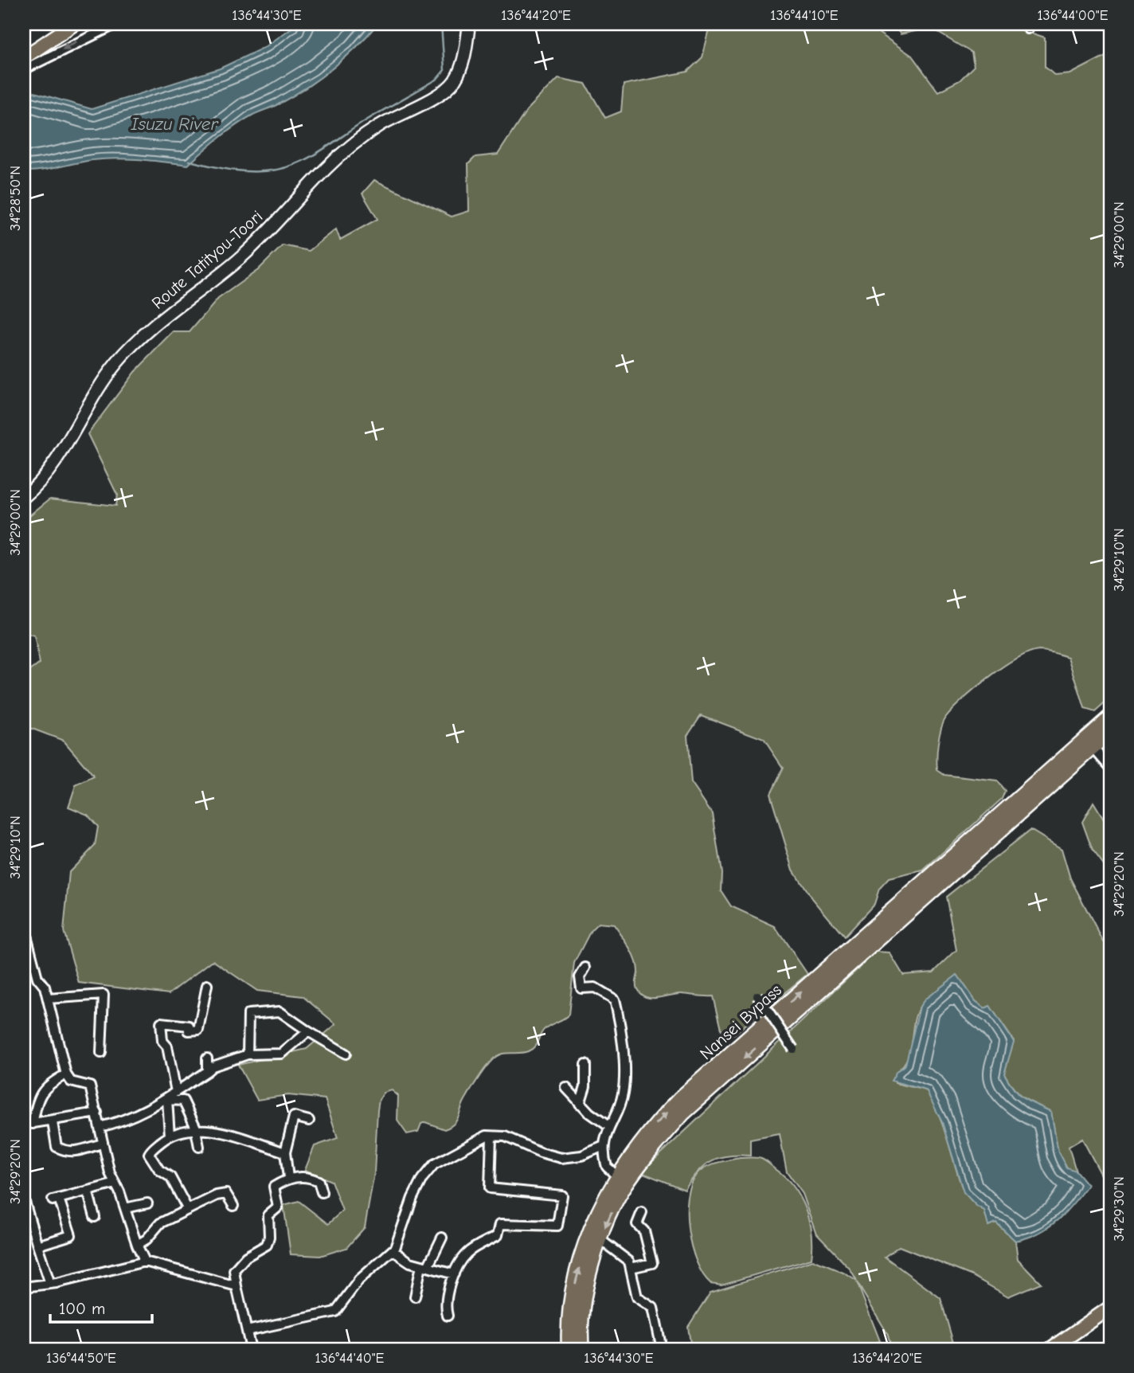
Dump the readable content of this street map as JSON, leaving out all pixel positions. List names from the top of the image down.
{
  "streets": {
    "highway": ["Nansei Bypass"],
    "main road": ["Route Tatityou-Toori"]
  },
  "water": ["Isuzu River"],
  "scale_bar": "100 m",
  "coordinates": [
    "136°44'30\"E",
    "136°44'20\"E",
    "136°44'10\"E",
    "136°44'00\"E",
    "34°28'50\"N",
    "34°29'00\"N",
    "34°29'10\"N",
    "34°29'20\"N",
    "34°29'30\"N",
    "136°44'50\"E",
    "136°44'40\"E"
  ]
}
